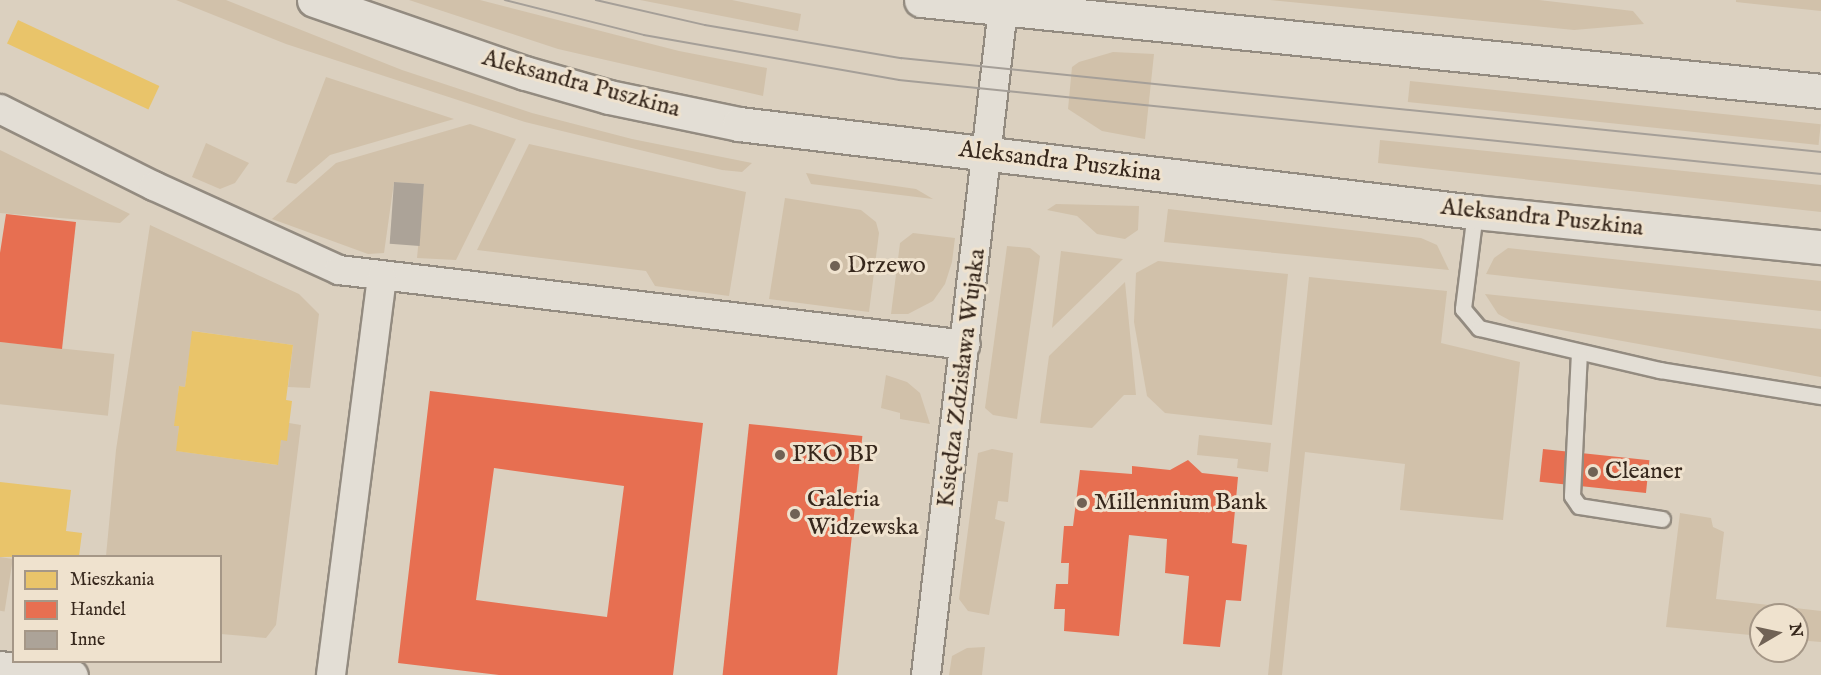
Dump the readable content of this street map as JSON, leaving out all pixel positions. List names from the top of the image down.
{
  "streets": {
    "main road": ["Aleksandra Puszkina"],
    "street": ["Księdza Zdzisława Wujaka"]
  },
  "crossings": [
    ["Aleksandra Puszkina", "Księdza Zdzisława Wujaka"]
  ],
  "places": [
    "Drzewo",
    "PKO BP",
    "Cleaner",
    "Millennium Bank",
    "Galeria Widzewska"
  ],
  "legend": ["Mieszkania", "Handel", "Inne"],
  "north": "right"
}
